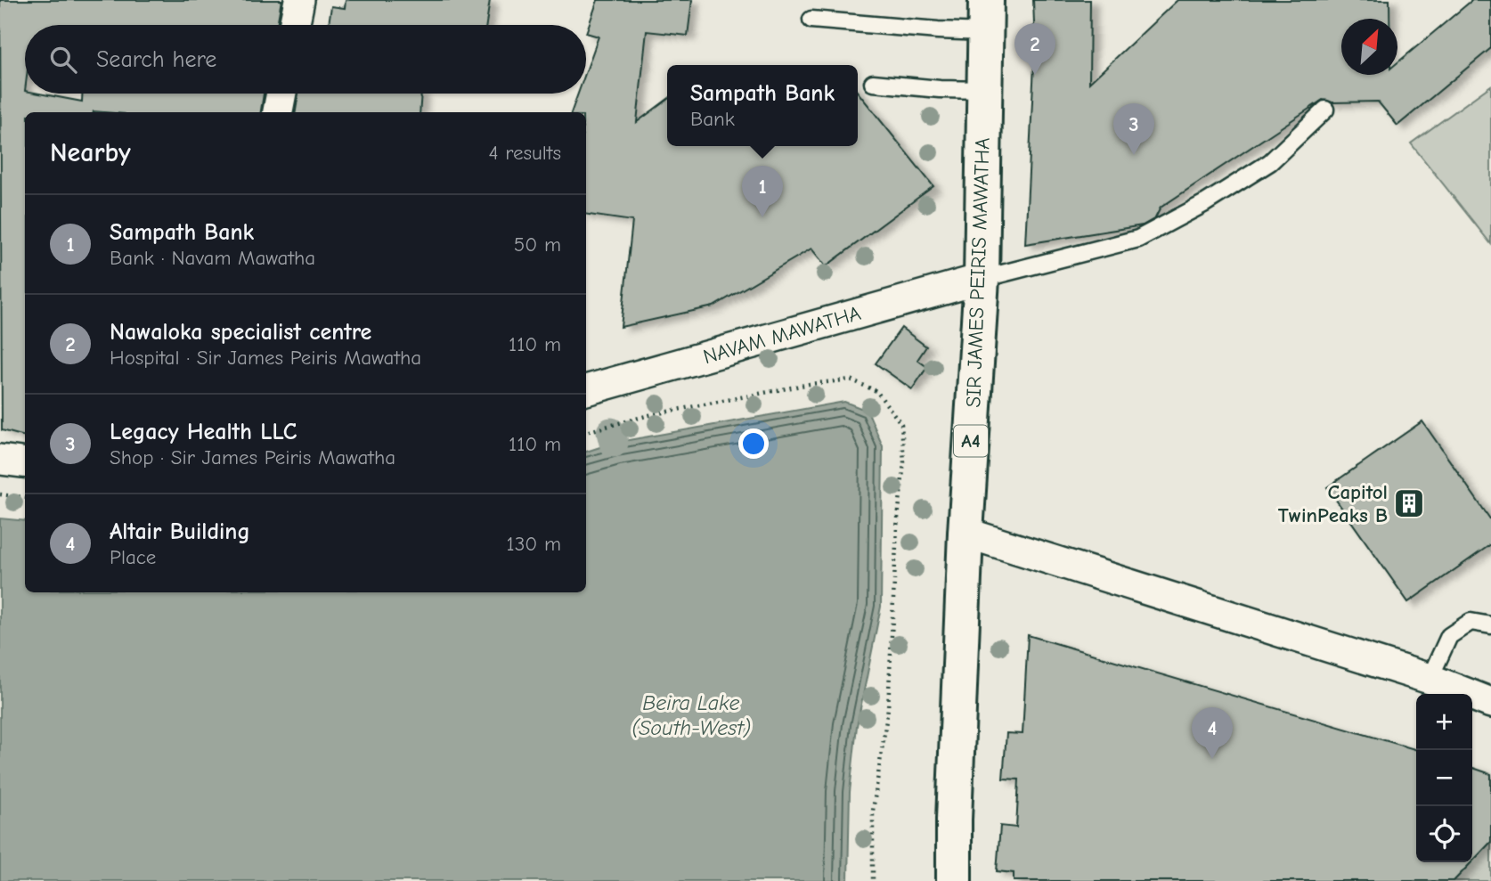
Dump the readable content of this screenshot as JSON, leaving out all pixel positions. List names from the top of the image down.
{
  "streets": {
    "highway": ["SIR JAMES PEIRIS MAWATHA", "A4"],
    "street": ["NAVAM MAWATHA"]
  },
  "crossings": [
    ["SIR JAMES PEIRIS MAWATHA", "NAVAM MAWATHA"]
  ],
  "water": ["Beira Lake (South-West)"],
  "places": {
    "building": ["Capitol TwinPeaks B"]
  },
  "north": "top right",
  "page": {
    "pins": [
      "2",
      "3",
      "1",
      "4"
    ],
    "search": "Search here",
    "popup": ["Sampath Bank", "Bank"],
    "heading": ["Nearby", "4 results"],
    "list": [
      {
        "mark": "1",
        "name": "Sampath Bank",
        "note": "Bank · Navam Mawatha",
        "value": "50 m"
      },
      {
        "mark": "2",
        "name": "Nawaloka specialist centre",
        "note": "Hospital · Sir James Peiris Mawatha",
        "value": "110 m"
      },
      {
        "mark": "3",
        "name": "Legacy Health LLC",
        "note": "Shop · Sir James Peiris Mawatha",
        "value": "110 m"
      },
      {
        "mark": "4",
        "name": "Altair Building",
        "note": "Place",
        "value": "130 m"
      }
    ],
    "map_buttons": ["+", "−"]
  }
}
